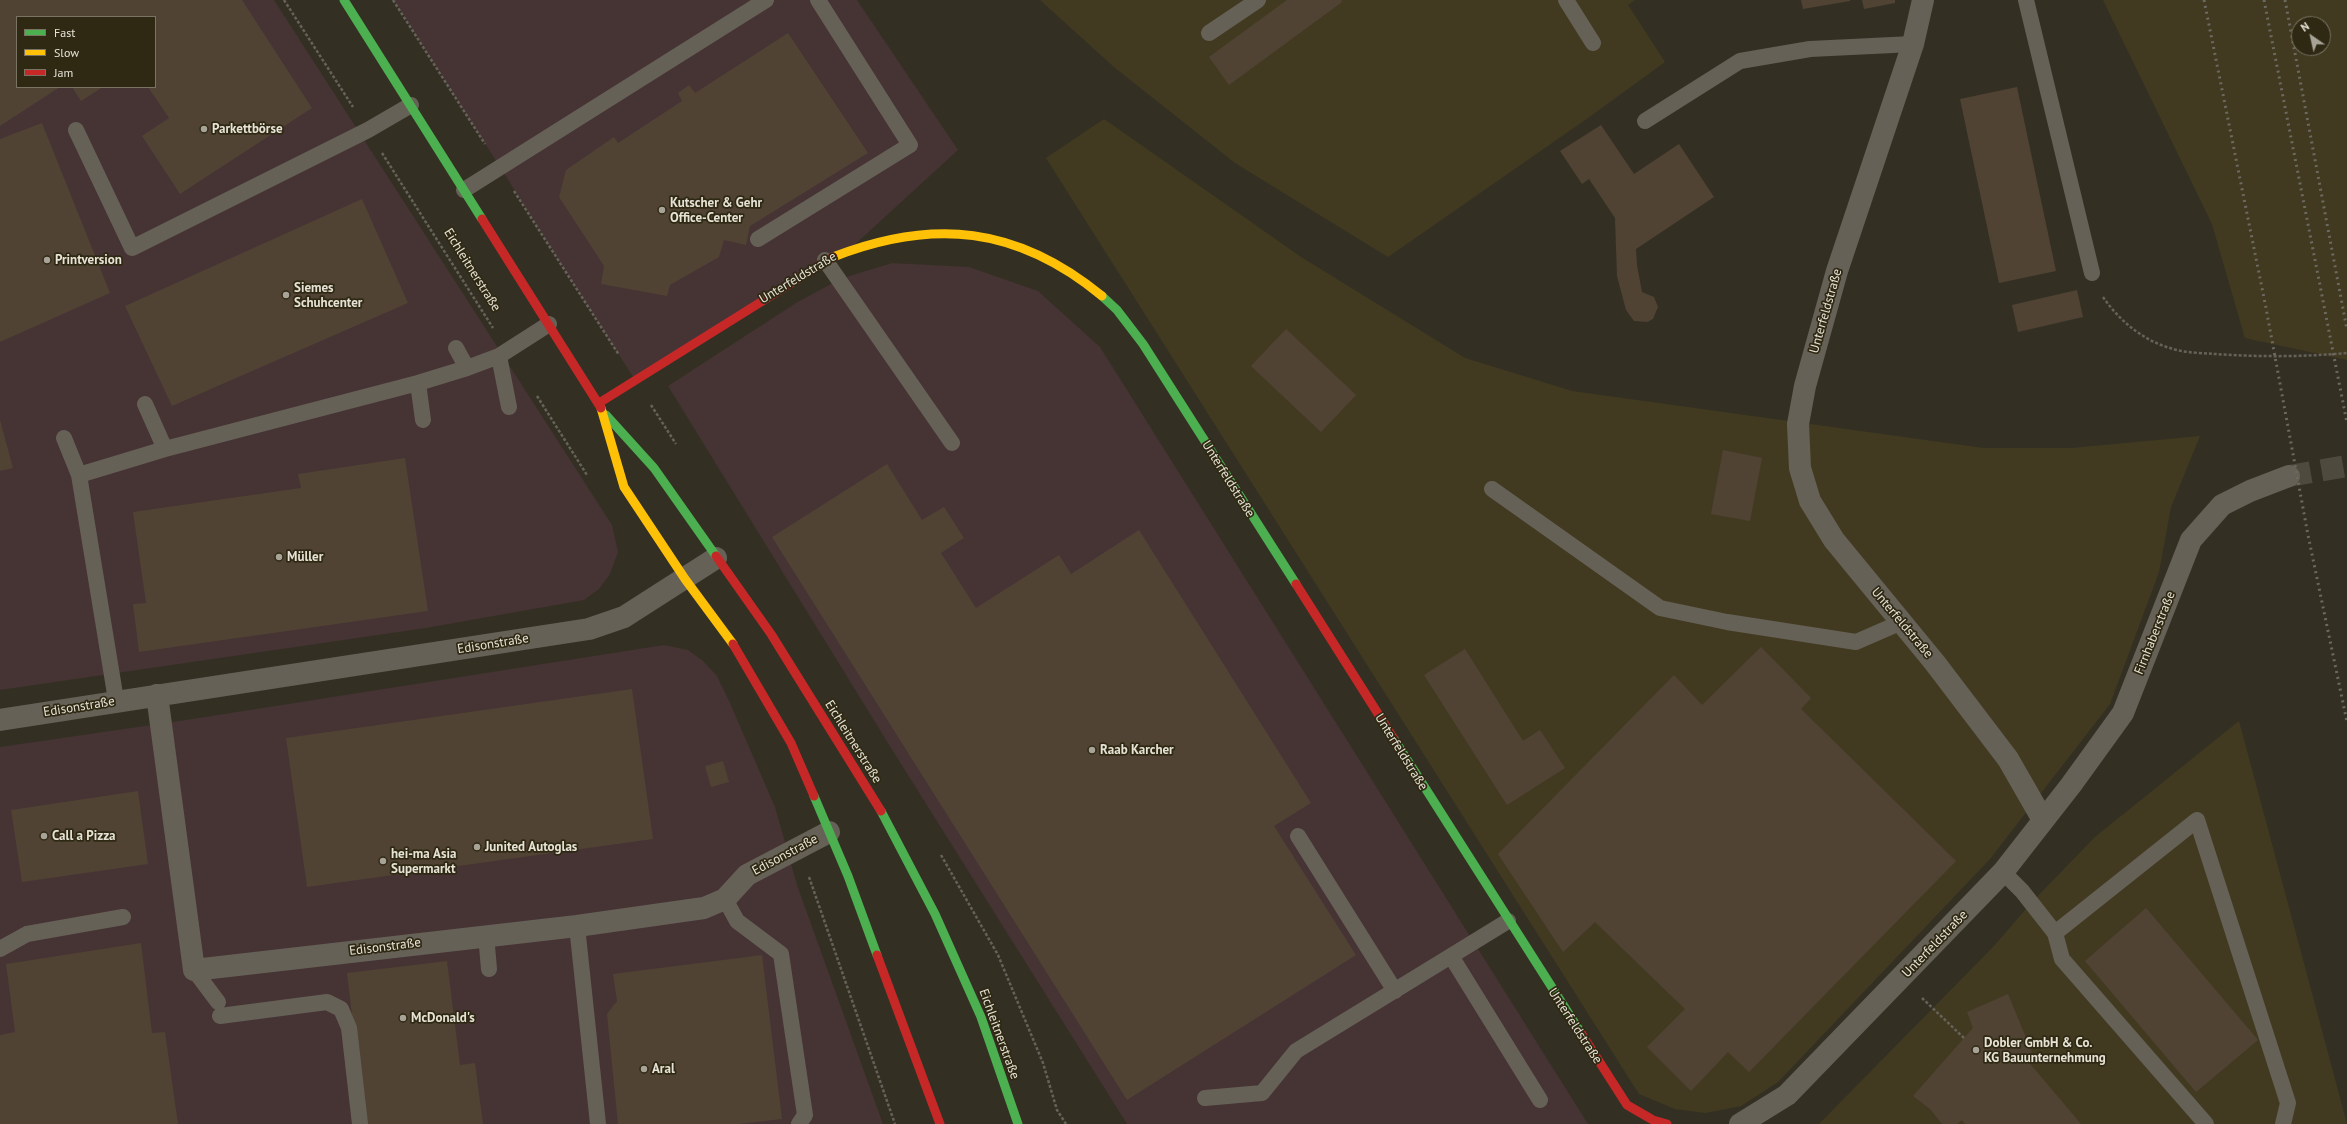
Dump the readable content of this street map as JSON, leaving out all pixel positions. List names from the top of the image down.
{
  "streets": {
    "main road": ["Eichleitnerstraße", "Unterfeldstraße"],
    "street": ["Firnhaberstraße", "Edisonstraße"]
  },
  "crossings": [
    ["Eichleitnerstraße", "Unterfeldstraße"],
    ["Eichleitnerstraße", "Edisonstraße"],
    ["Unterfeldstraße", "Firnhaberstraße"]
  ],
  "places": [
    "Parkettbörse",
    "Kutscher & Gehr Office-Center",
    "Printversion",
    "Siemes Schuhcenter",
    "Müller",
    "Raab Karcher",
    "Call a Pizza",
    "Junited Autoglas",
    "hei-ma Asia Supermarkt",
    "McDonald's",
    "Dobler GmbH & Co. KG Bauunternehmung",
    "Aral"
  ],
  "legend": ["Fast", "Slow", "Jam"],
  "north": "top left"
}
